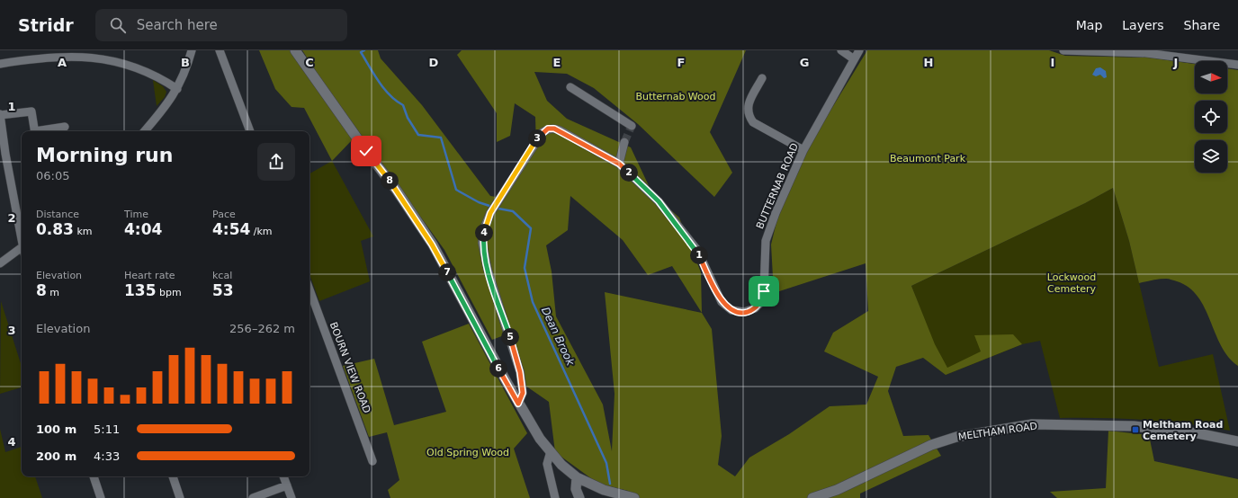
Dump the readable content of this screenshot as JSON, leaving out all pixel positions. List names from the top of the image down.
{
  "streets": {
    "main road": ["MELTHAM ROAD"],
    "street": ["BUTTERNAB ROAD", "BOURN VIEW ROAD"]
  },
  "water": ["Dean Brook"],
  "parks": [
    "Butternab Wood",
    "Beaumont Park",
    "Lockwood Cemetery",
    "Old Spring Wood"
  ],
  "places": {
    "transit": ["Meltham Road Cemetery"]
  },
  "north": "right",
  "page": {
    "header": "Stridr",
    "search": "Search here",
    "nav": ["Map", "Layers", "Share"],
    "pins": [
      "3",
      "2",
      "8",
      "4",
      "1",
      "7",
      "5",
      "6"
    ],
    "heading": ["Morning run", "06:05"],
    "stats": [
      ["Distance", "0.83 km"],
      ["Time", "4:04"],
      ["Pace", "4:54 /km"],
      ["Elevation", "8 m"],
      ["Heart rate", "135 bpm"],
      ["kcal", "53"]
    ],
    "chart": ["Elevation", "256–262 m"],
    "list": [
      {
        "name": "100 m",
        "note": "5:11"
      },
      {
        "name": "200 m",
        "note": "4:33"
      }
    ]
  },
  "grid": {
    "columns": [
      "A",
      "B",
      "C",
      "D",
      "E",
      "F",
      "G",
      "H",
      "I",
      "J"
    ],
    "rows": [
      "1",
      "2",
      "3",
      "4"
    ]
  }
}
